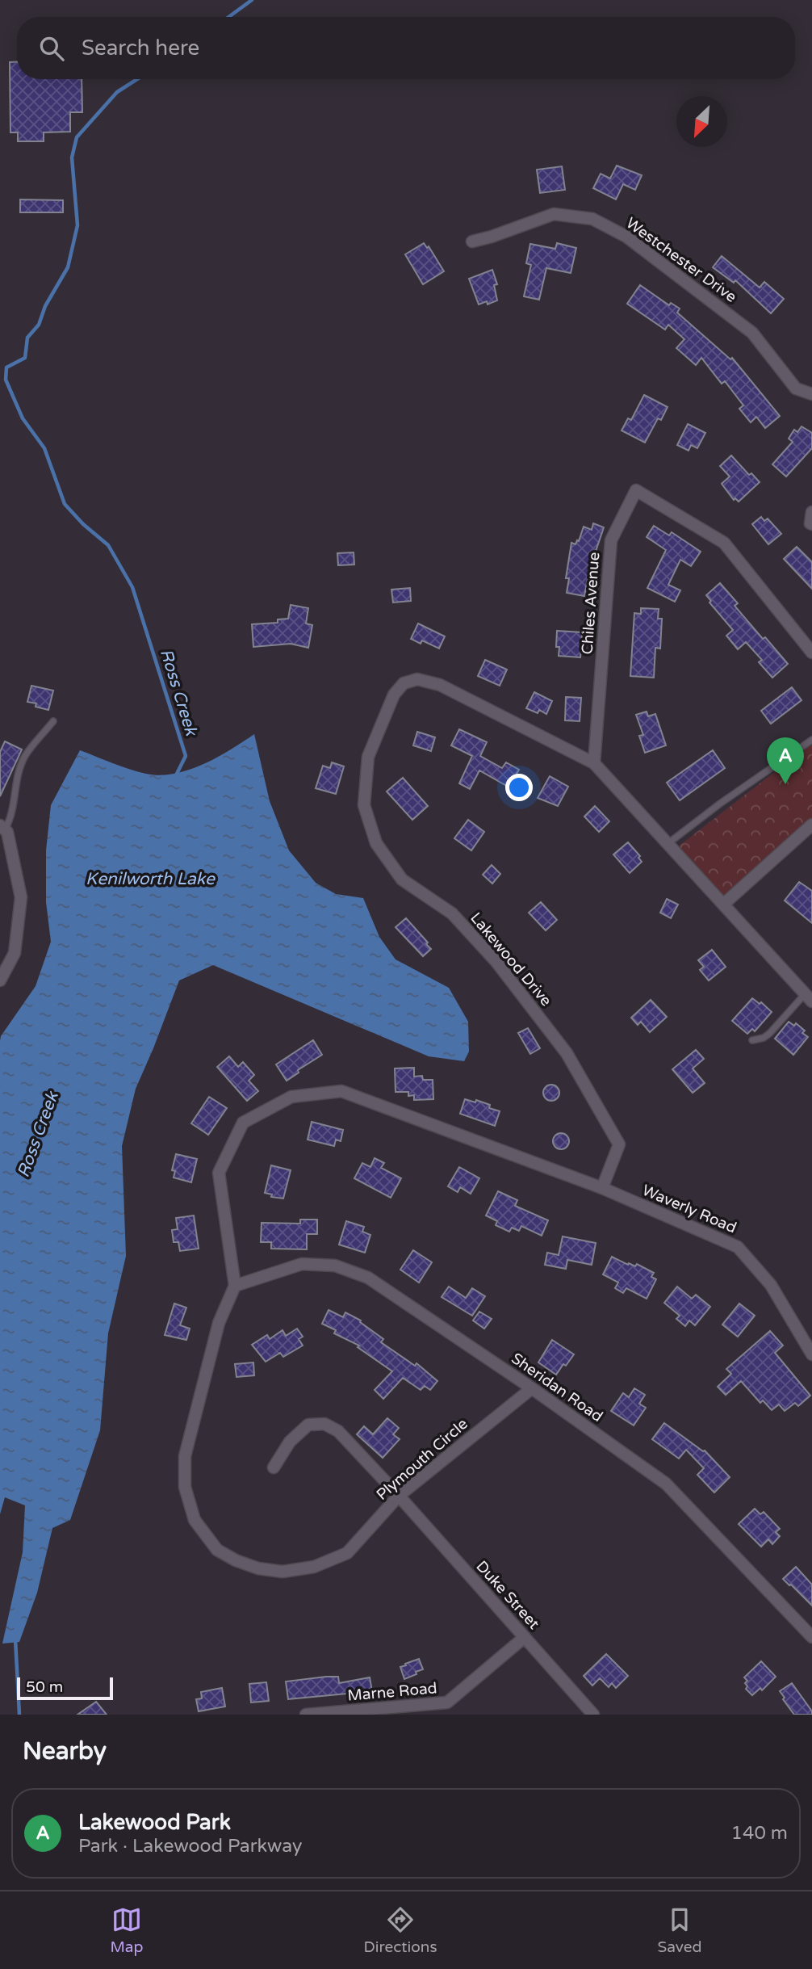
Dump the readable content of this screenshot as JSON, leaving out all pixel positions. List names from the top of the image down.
{
  "streets": {
    "street": [
      "Westchester Drive",
      "Chiles Avenue",
      "Lakewood Drive",
      "Waverly Road",
      "Sheridan Road",
      "Plymouth Circle",
      "Duke Street",
      "Marne Road"
    ]
  },
  "crossings": [
    ["Chiles Avenue", "Lakewood Drive"],
    ["Lakewood Drive", "Waverly Road"],
    ["Sheridan Road", "Plymouth Circle"],
    ["Plymouth Circle", "Duke Street"],
    ["Duke Street", "Marne Road"]
  ],
  "water": ["Ross Creek", "Kenilworth Lake"],
  "scale_bar": "50 m",
  "north": "bottom left",
  "page": {
    "search": "Search here",
    "pins": "A",
    "scale": "50 m",
    "heading": "Nearby",
    "list": [
      {
        "mark": "A",
        "name": "Lakewood Park",
        "note": "Park · Lakewood Parkway",
        "value": "140 m"
      }
    ],
    "nav": ["Map", "Directions", "Saved"]
  }
}
